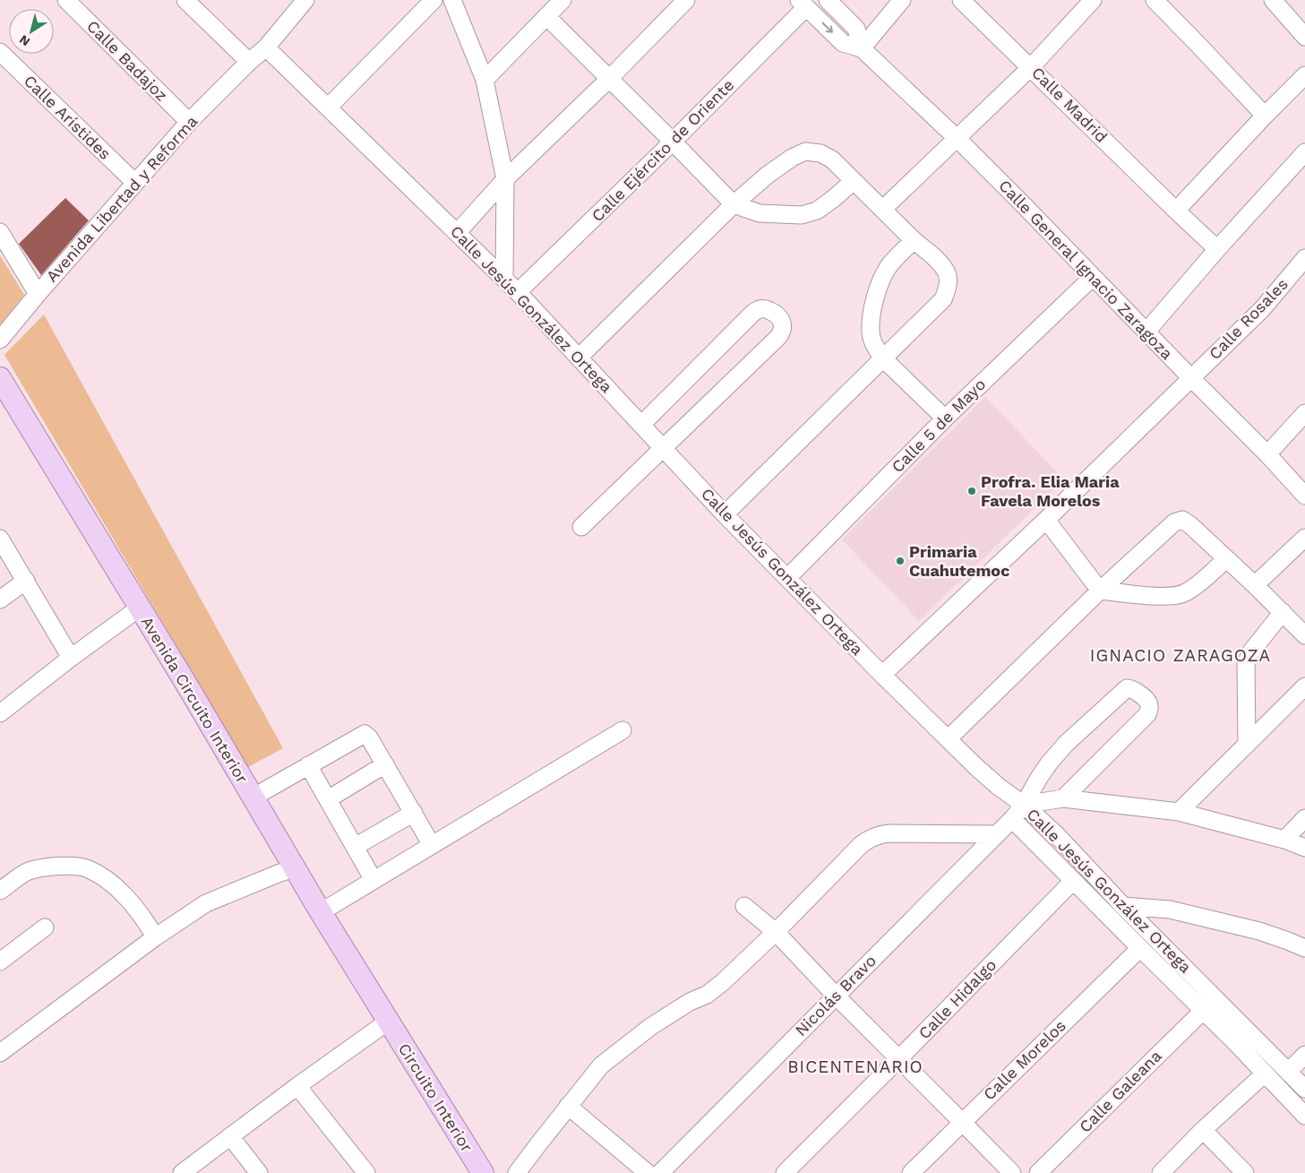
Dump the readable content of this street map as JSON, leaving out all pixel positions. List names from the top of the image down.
{
  "streets": {
    "main road": ["Avenida Circuito Interior", "Circuito Interior"],
    "street": [
      "Calle Badajoz",
      "Calle Madrid",
      "Calle Arístides",
      "Calle Ejército de Oriente",
      "Avenida Libertad y Reforma",
      "Calle General Ignacio Zaragoza",
      "Calle Jesús González Ortega",
      "Calle Rosales",
      "Calle 5 de Mayo",
      "Nicolás Bravo",
      "Calle Hidalgo",
      "Calle Morelos",
      "Calle Galeana"
    ]
  },
  "crossings": [
    ["Calle Badajoz", "Avenida Libertad y Reforma"],
    ["Calle Arístides", "Avenida Libertad y Reforma"],
    ["Calle Ejército de Oriente", "Calle General Ignacio Zaragoza"],
    ["Calle Ejército de Oriente", "Calle Jesús González Ortega"],
    ["Avenida Libertad y Reforma", "Calle Jesús González Ortega"],
    ["Calle General Ignacio Zaragoza", "Calle Rosales"],
    ["Calle General Ignacio Zaragoza", "Calle 5 de Mayo"],
    ["Calle Jesús González Ortega", "Calle Rosales"],
    ["Calle Jesús González Ortega", "Calle 5 de Mayo"],
    ["Calle Jesús González Ortega", "Nicolás Bravo"],
    ["Calle Jesús González Ortega", "Calle Hidalgo"],
    ["Calle Jesús González Ortega", "Calle Morelos"],
    ["Calle Jesús González Ortega", "Calle Galeana"],
    ["Avenida Circuito Interior", "Circuito Interior"]
  ],
  "districts": ["IGNACIO ZARAGOZA", "BICENTENARIO"],
  "places": ["Profra. Elia Maria Favela Morelos", "Primaria Cuahutemoc"],
  "north": "bottom left"
}
